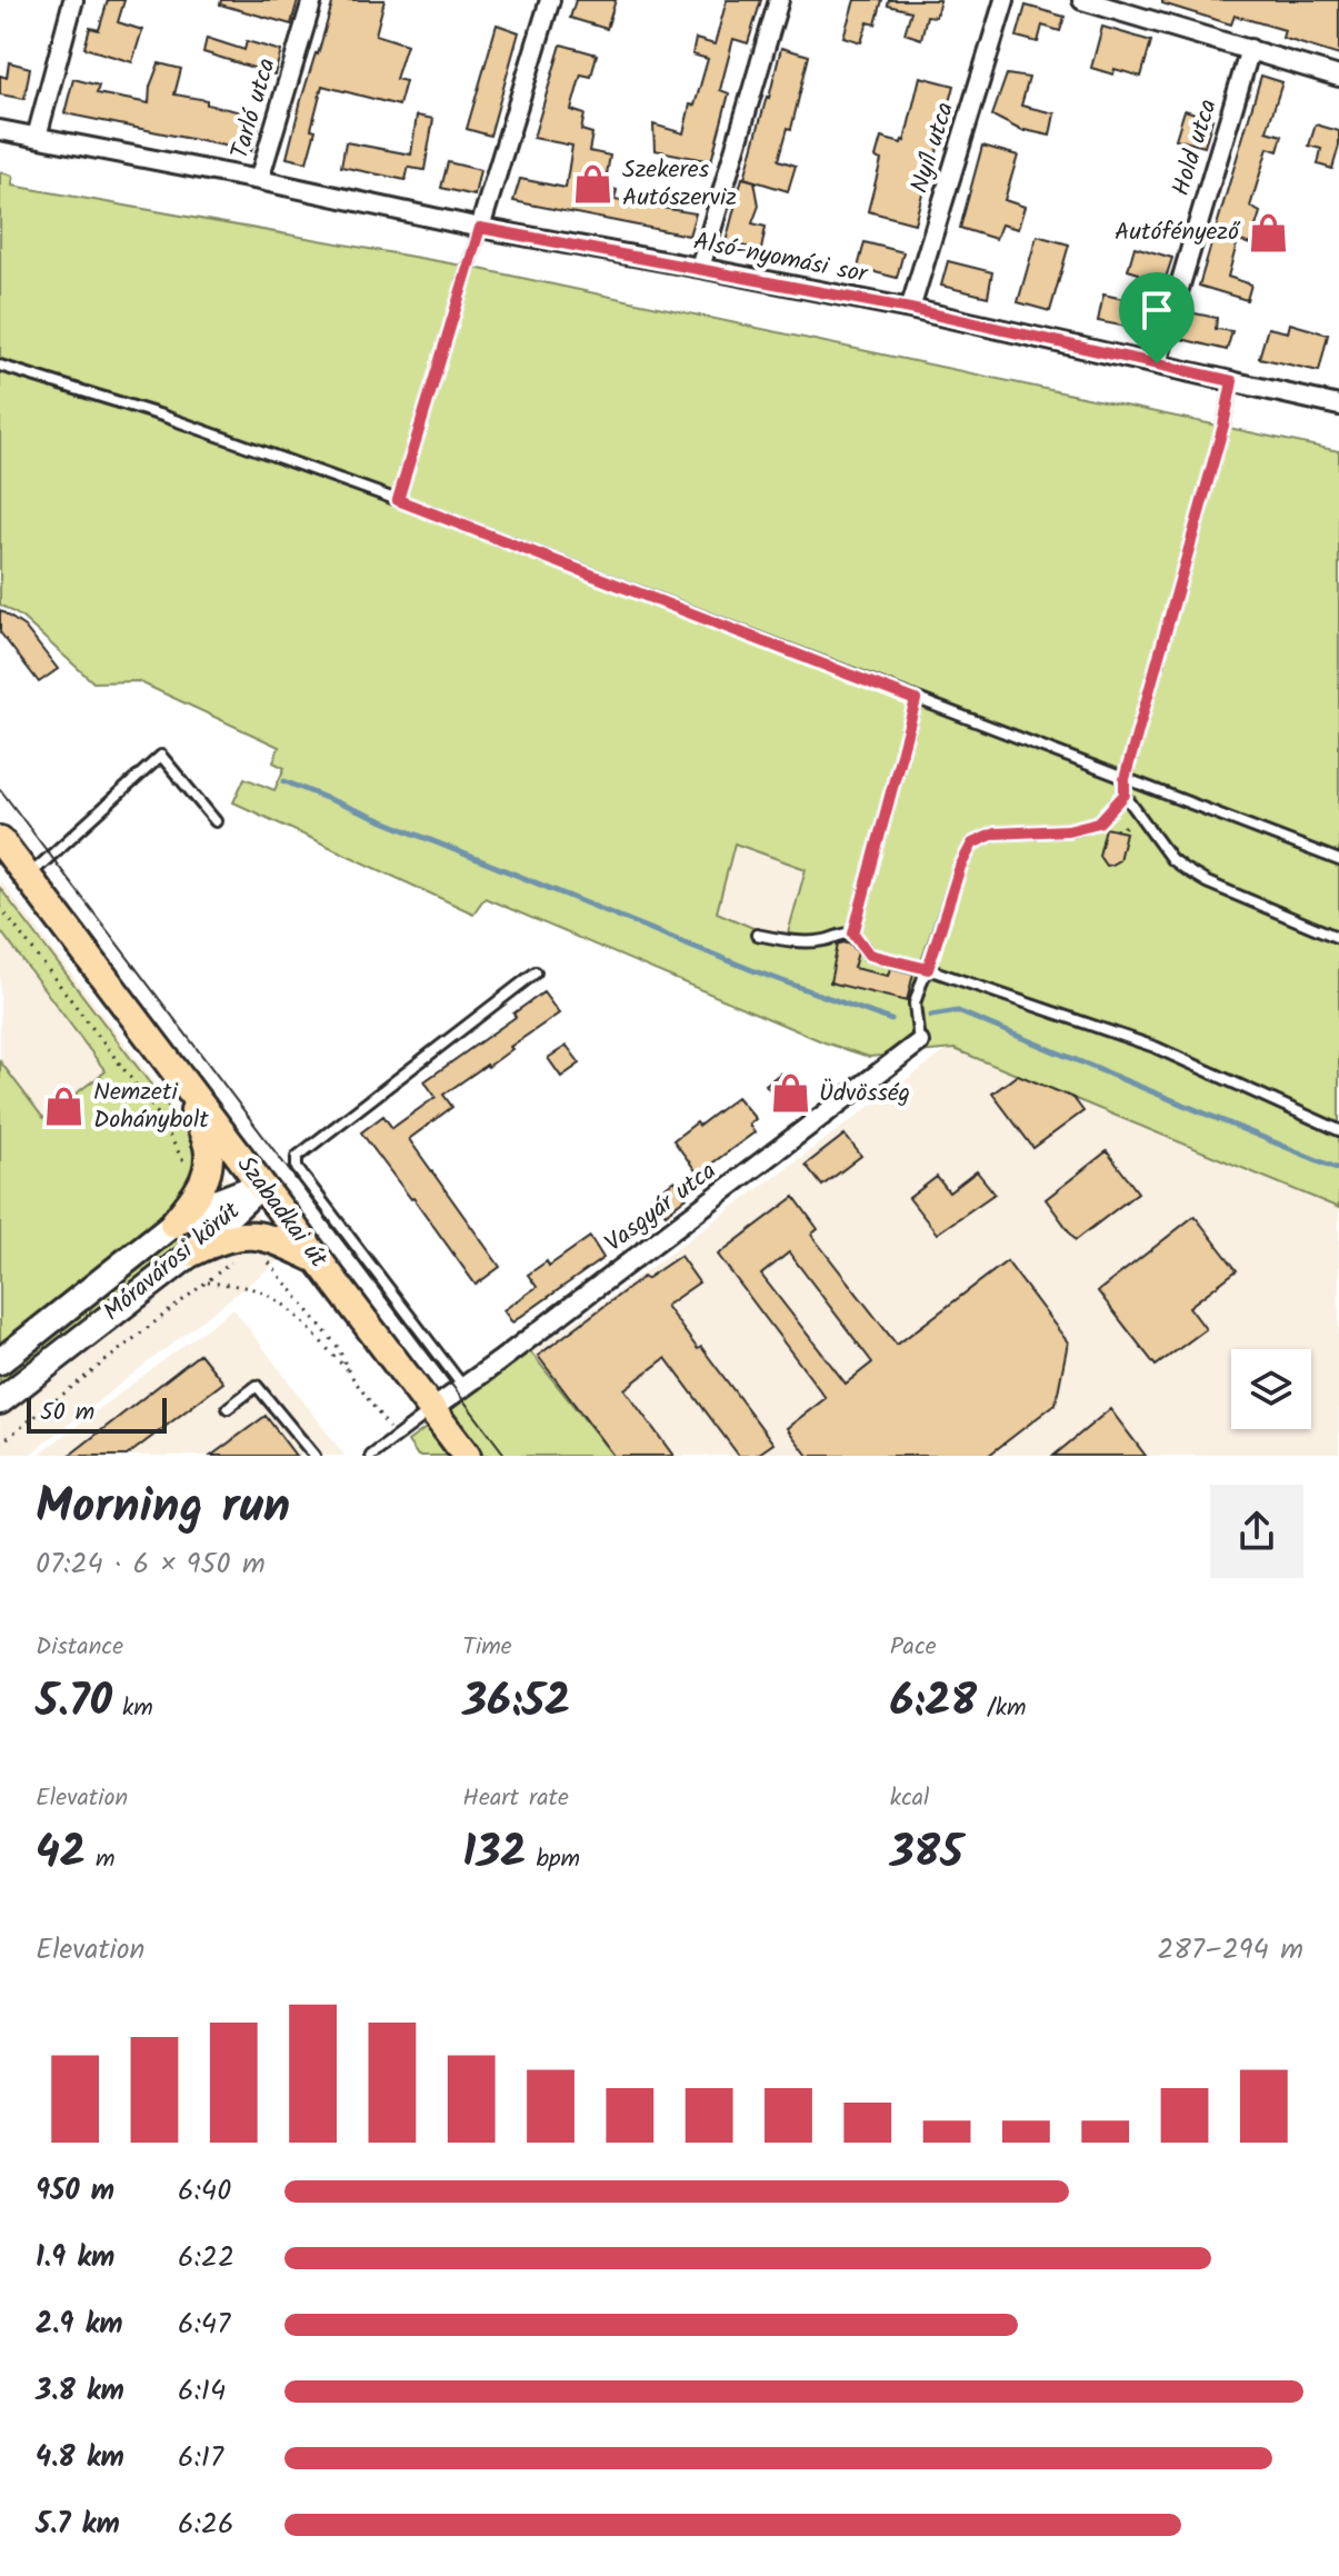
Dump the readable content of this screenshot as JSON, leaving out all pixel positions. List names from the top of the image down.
{
  "streets": {
    "main road": ["Szabadkai út", "Móravárosi körút"],
    "street": [
      "Tarló utca",
      "Nyíl utca",
      "Hold utca",
      "Alsó-nyomási sor",
      "Vasgyár utca"
    ]
  },
  "crossings": [
    ["Tarló utca", "Alsó-nyomási sor"],
    ["Nyíl utca", "Alsó-nyomási sor"],
    ["Hold utca", "Alsó-nyomási sor"],
    ["Vasgyár utca", "Szabadkai út"],
    ["Szabadkai út", "Móravárosi körút"]
  ],
  "places": {
    "shop": [
      "Szekeres Autószerviz",
      "Autófényező",
      "Üdvösség",
      "Nemzeti Dohánybolt"
    ]
  },
  "scale_bar": "50 m",
  "page": {
    "scale": "50 m",
    "heading": ["Morning run", "07:24 · 6 × 950 m"],
    "stats": [
      ["Distance", "5.70 km"],
      ["Time", "36:52"],
      ["Pace", "6:28 /km"],
      ["Elevation", "42 m"],
      ["Heart rate", "132 bpm"],
      ["kcal", "385"]
    ],
    "chart": ["Elevation", "287–294 m"],
    "list": [
      {
        "name": "950 m",
        "note": "6:40"
      },
      {
        "name": "1.9 km",
        "note": "6:22"
      },
      {
        "name": "2.9 km",
        "note": "6:47"
      },
      {
        "name": "3.8 km",
        "note": "6:14"
      },
      {
        "name": "4.8 km",
        "note": "6:17"
      },
      {
        "name": "5.7 km",
        "note": "6:26"
      }
    ]
  }
}
